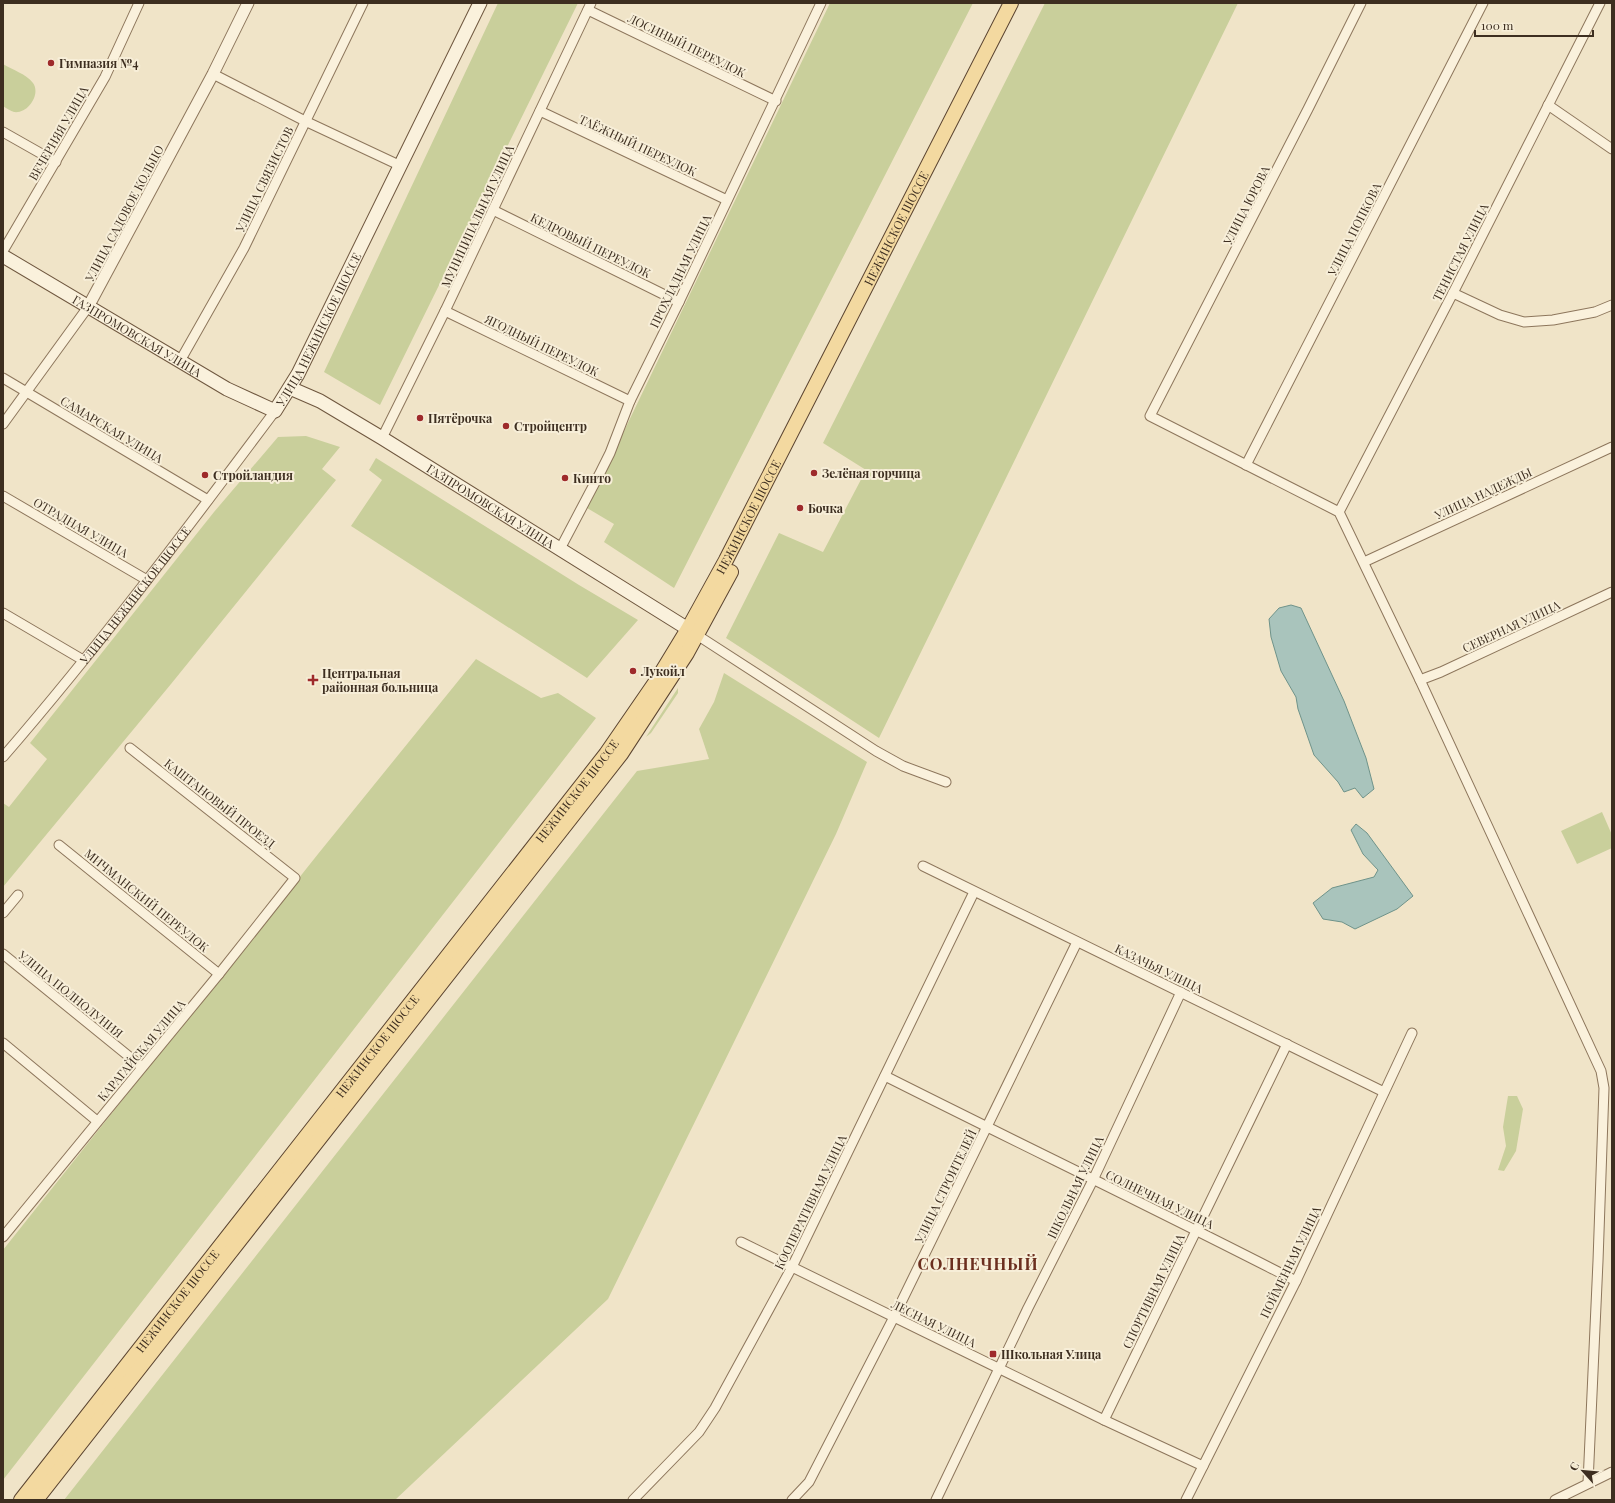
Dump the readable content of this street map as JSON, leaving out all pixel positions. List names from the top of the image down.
{
  "streets": {
    "main road": ["НЕЖИНСКОЕ ШОССЕ", "УЛИЦА НЕЖИНСКОЕ ШОССЕ", "ГАЗПРОМОВСКАЯ УЛИЦА"],
    "street": [
      "ЛОСИНЫЙ ПЕРЕУЛОК",
      "ВЕЧЕРНЯЯ УЛИЦА",
      "ТАЁЖНЫЙ ПЕРЕУЛОК",
      "УЛИЦА СВЯЗИСТОВ",
      "УЛИЦА ЮРОВА",
      "УЛИЦА САДОВОЕ КОЛЬЦО",
      "МУНИЦИПАЛЬНАЯ УЛИЦА",
      "УЛИЦА ПОПКОВА",
      "КЕДРОВЫЙ ПЕРЕУЛОК",
      "ТЕНИСТАЯ УЛИЦА",
      "ПРОХЛАДНАЯ УЛИЦА",
      "ЯГОДНЫЙ ПЕРЕУЛОК",
      "САМАРСКАЯ УЛИЦА",
      "УЛИЦА НАДЕЖДЫ",
      "ОТРАДНАЯ УЛИЦА",
      "СЕВЕРНАЯ УЛИЦА",
      "КАШТАНОВЫЙ ПРОЕЗД",
      "МИЧМАНСКИЙ ПЕРЕУЛОК",
      "КАЗАЧЬЯ УЛИЦА",
      "УЛИЦА ПОЛНОЛУНИЯ",
      "КАРАГАЙСКАЯ УЛИЦА",
      "УЛИЦА СТРОИТЕЛЕЙ",
      "ШКОЛЬНАЯ УЛИЦА",
      "СОЛНЕЧНАЯ УЛИЦА",
      "КООПЕРАТИВНАЯ УЛИЦА",
      "ПОЙМЕННАЯ УЛИЦА",
      "СПОРТИВНАЯ УЛИЦА",
      "ЛЕСНАЯ УЛИЦА"
    ]
  },
  "crossings": [
    ["ЛОСИНЫЙ ПЕРЕУЛОК", "МУНИЦИПАЛЬНАЯ УЛИЦА"],
    ["ЛОСИНЫЙ ПЕРЕУЛОК", "ПРОХЛАДНАЯ УЛИЦА"],
    ["ТАЁЖНЫЙ ПЕРЕУЛОК", "МУНИЦИПАЛЬНАЯ УЛИЦА"],
    ["ТАЁЖНЫЙ ПЕРЕУЛОК", "ПРОХЛАДНАЯ УЛИЦА"],
    ["УЛИЦА СВЯЗИСТОВ", "ГАЗПРОМОВСКАЯ УЛИЦА"],
    ["УЛИЦА ЮРОВА", "УЛИЦА ПОПКОВА"],
    ["УЛИЦА САДОВОЕ КОЛЬЦО", "ГАЗПРОМОВСКАЯ УЛИЦА"],
    ["УЛИЦА САДОВОЕ КОЛЬЦО", "САМАРСКАЯ УЛИЦА"],
    ["МУНИЦИПАЛЬНАЯ УЛИЦА", "КЕДРОВЫЙ ПЕРЕУЛОК"],
    ["МУНИЦИПАЛЬНАЯ УЛИЦА", "ГАЗПРОМОВСКАЯ УЛИЦА"],
    ["МУНИЦИПАЛЬНАЯ УЛИЦА", "ЯГОДНЫЙ ПЕРЕУЛОК"],
    ["НЕЖИНСКОЕ ШОССЕ", "ГАЗПРОМОВСКАЯ УЛИЦА"],
    ["КЕДРОВЫЙ ПЕРЕУЛОК", "ПРОХЛАДНАЯ УЛИЦА"],
    ["ПРОХЛАДНАЯ УЛИЦА", "ГАЗПРОМОВСКАЯ УЛИЦА"],
    ["ПРОХЛАДНАЯ УЛИЦА", "ЯГОДНЫЙ ПЕРЕУЛОК"],
    ["УЛИЦА НЕЖИНСКОЕ ШОССЕ", "ГАЗПРОМОВСКАЯ УЛИЦА"],
    ["УЛИЦА НЕЖИНСКОЕ ШОССЕ", "САМАРСКАЯ УЛИЦА"],
    ["УЛИЦА НЕЖИНСКОЕ ШОССЕ", "ОТРАДНАЯ УЛИЦА"],
    ["КАШТАНОВЫЙ ПРОЕЗД", "КАРАГАЙСКАЯ УЛИЦА"],
    ["МИЧМАНСКИЙ ПЕРЕУЛОК", "КАРАГАЙСКАЯ УЛИЦА"],
    ["КАЗАЧЬЯ УЛИЦА", "УЛИЦА СТРОИТЕЛЕЙ"],
    ["КАЗАЧЬЯ УЛИЦА", "ШКОЛЬНАЯ УЛИЦА"],
    ["КАЗАЧЬЯ УЛИЦА", "КООПЕРАТИВНАЯ УЛИЦА"],
    ["КАЗАЧЬЯ УЛИЦА", "ПОЙМЕННАЯ УЛИЦА"],
    ["КАЗАЧЬЯ УЛИЦА", "СПОРТИВНАЯ УЛИЦА"],
    ["УЛИЦА ПОЛНОЛУНИЯ", "КАРАГАЙСКАЯ УЛИЦА"],
    ["УЛИЦА СТРОИТЕЛЕЙ", "СОЛНЕЧНАЯ УЛИЦА"],
    ["УЛИЦА СТРОИТЕЛЕЙ", "ЛЕСНАЯ УЛИЦА"],
    ["ШКОЛЬНАЯ УЛИЦА", "СОЛНЕЧНАЯ УЛИЦА"],
    ["ШКОЛЬНАЯ УЛИЦА", "ЛЕСНАЯ УЛИЦА"],
    ["СОЛНЕЧНАЯ УЛИЦА", "КООПЕРАТИВНАЯ УЛИЦА"],
    ["СОЛНЕЧНАЯ УЛИЦА", "ПОЙМЕННАЯ УЛИЦА"],
    ["СОЛНЕЧНАЯ УЛИЦА", "СПОРТИВНАЯ УЛИЦА"],
    ["КООПЕРАТИВНАЯ УЛИЦА", "ЛЕСНАЯ УЛИЦА"],
    ["ПОЙМЕННАЯ УЛИЦА", "ЛЕСНАЯ УЛИЦА"],
    ["СПОРТИВНАЯ УЛИЦА", "ЛЕСНАЯ УЛИЦА"]
  ],
  "districts": ["СОЛНЕЧНЫЙ"],
  "places": {
    "other": [
      "Гимназия №4",
      "Пятёрочка",
      "Стройцентр",
      "Зелёная горчица",
      "Стройландия",
      "Кинто",
      "Бочка",
      "Лукойл"
    ],
    "health": ["Центральная районная больница"],
    "transit": ["Школьная Улица"]
  },
  "scale_bar": "100 m",
  "north": "top left"
}
